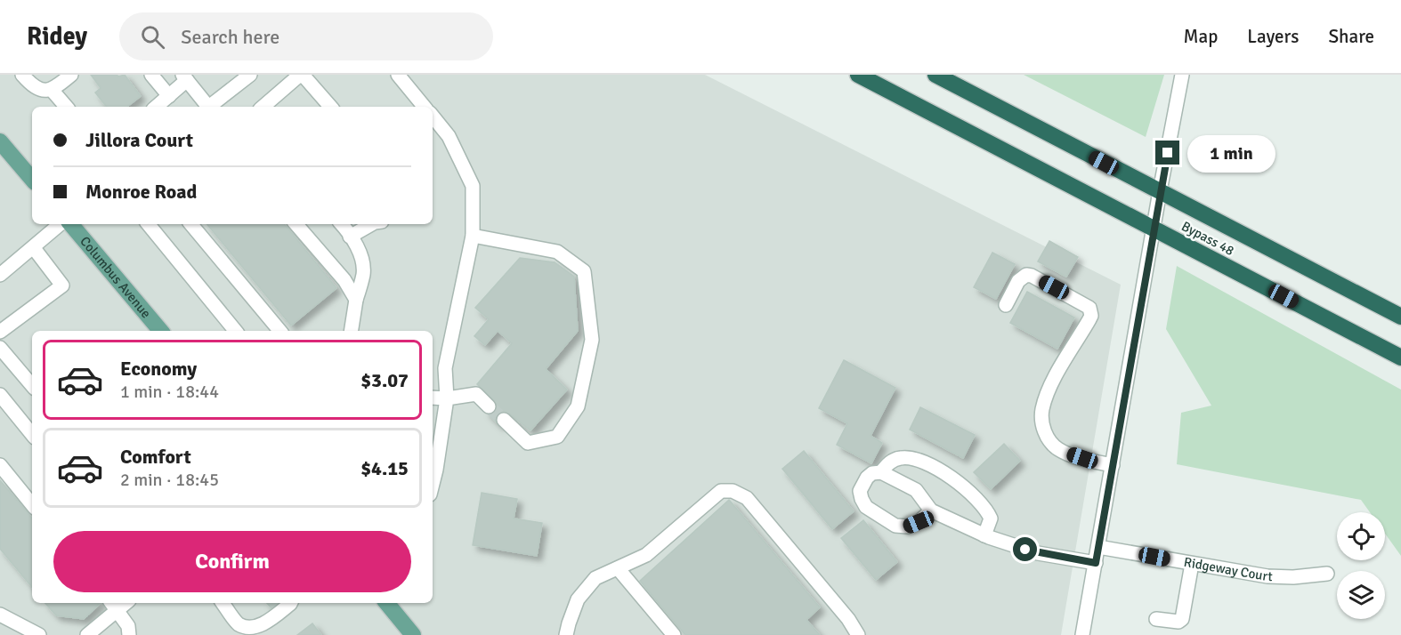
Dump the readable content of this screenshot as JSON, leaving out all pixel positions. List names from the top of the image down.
{
  "streets": {
    "highway": ["Bypass 48"],
    "main road": ["Columbus Avenue"],
    "street": ["Ridgeway Court"]
  },
  "page": {
    "header": "Ridey",
    "search": "Search here",
    "nav": ["Map", "Layers", "Share"],
    "banner": ["Jillora Court", "Monroe Road"],
    "bubble": "1 min",
    "list": [
      {
        "name": "Economy",
        "note": "1 min · 18:44",
        "value": "$3.07"
      },
      {
        "name": "Comfort",
        "note": "2 min · 18:45",
        "value": "$4.15"
      }
    ],
    "buttons": "Confirm"
  }
}
